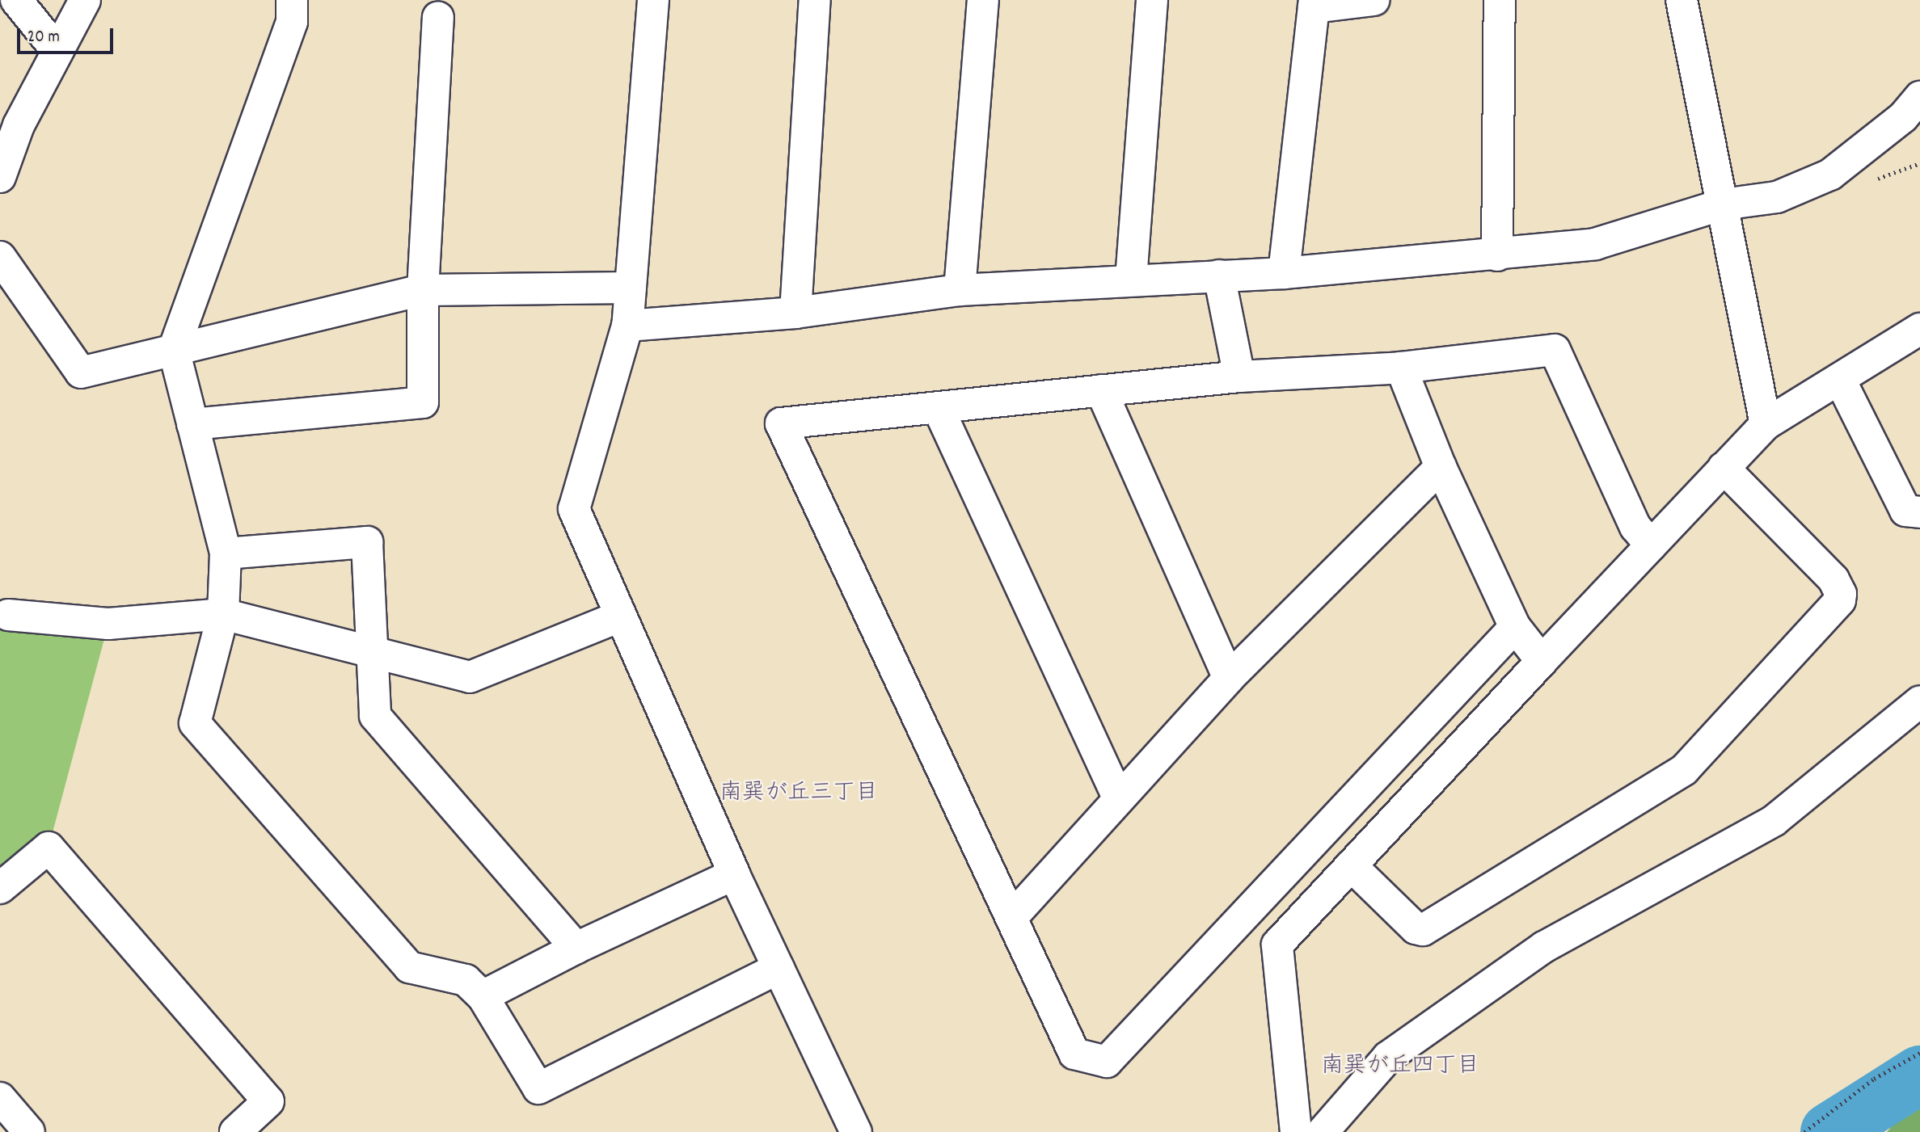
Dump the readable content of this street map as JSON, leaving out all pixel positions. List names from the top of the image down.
{
  "districts": ["南巽が丘三丁目", "南巽が丘四丁目"],
  "scale_bar": "20 m"
}
